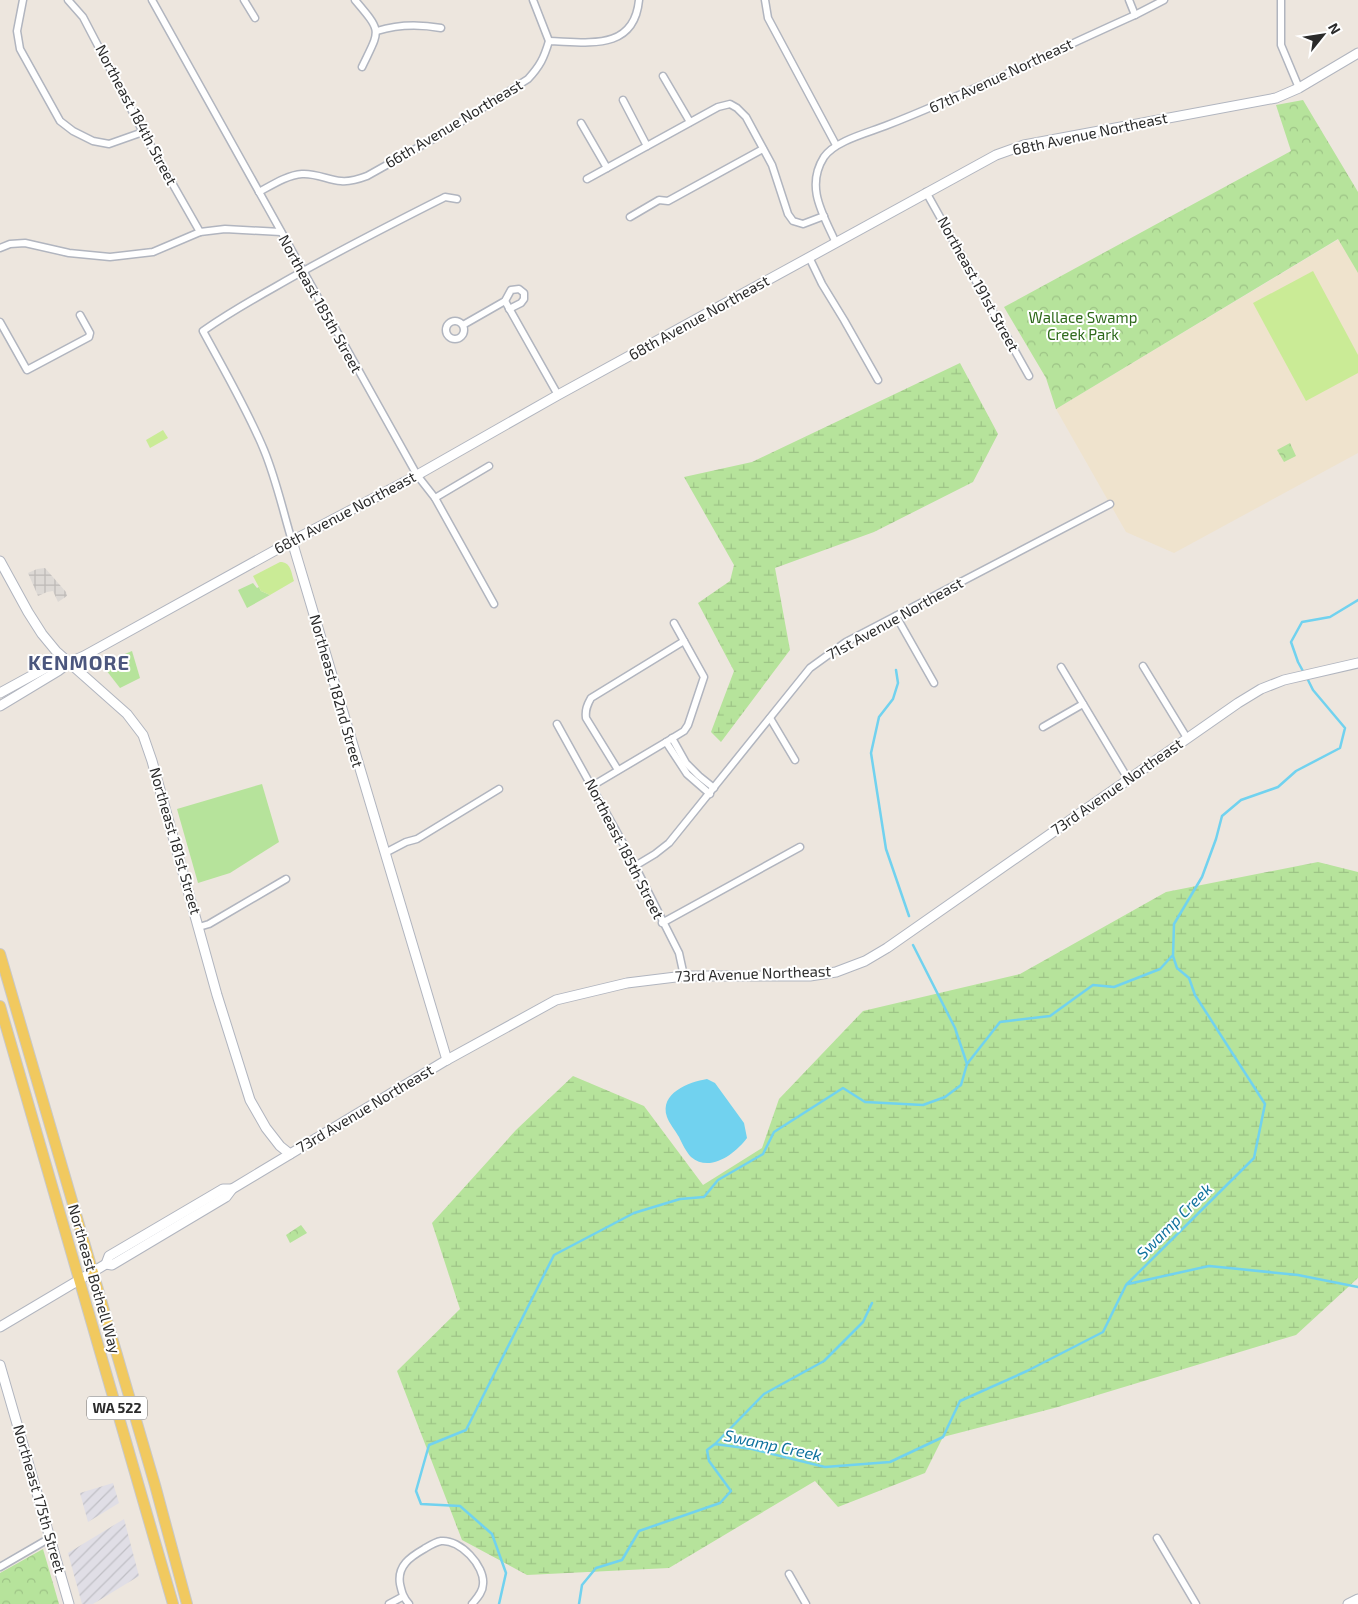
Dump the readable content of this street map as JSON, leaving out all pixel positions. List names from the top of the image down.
{
  "streets": {
    "main road": ["Northeast Bothell Way", "WA 522"],
    "street": [
      "67th Avenue Northeast",
      "Northeast 184th Street",
      "66th Avenue Northeast",
      "68th Avenue Northeast",
      "Northeast 191st Street",
      "Northeast 185th Street",
      "71st Avenue Northeast",
      "Northeast 182nd Street",
      "73rd Avenue Northeast",
      "Northeast 181st Street",
      "Northeast 175th Street"
    ]
  },
  "crossings": [
    ["66th Avenue Northeast", "Northeast 185th Street"],
    ["68th Avenue Northeast", "Northeast 191st Street"],
    ["68th Avenue Northeast", "Northeast 185th Street"],
    ["68th Avenue Northeast", "Northeast 182nd Street"],
    ["68th Avenue Northeast", "Northeast 181st Street"],
    ["Northeast 185th Street", "71st Avenue Northeast"],
    ["Northeast 185th Street", "Northeast 182nd Street"],
    ["Northeast 185th Street", "73rd Avenue Northeast"],
    ["Northeast 182nd Street", "73rd Avenue Northeast"],
    ["73rd Avenue Northeast", "Northeast 181st Street"],
    ["73rd Avenue Northeast", "Northeast Bothell Way"]
  ],
  "districts": ["KENMORE"],
  "water": ["Swamp Creek"],
  "parks": ["Wallace Swamp Creek Park"],
  "north": "top right"
}
